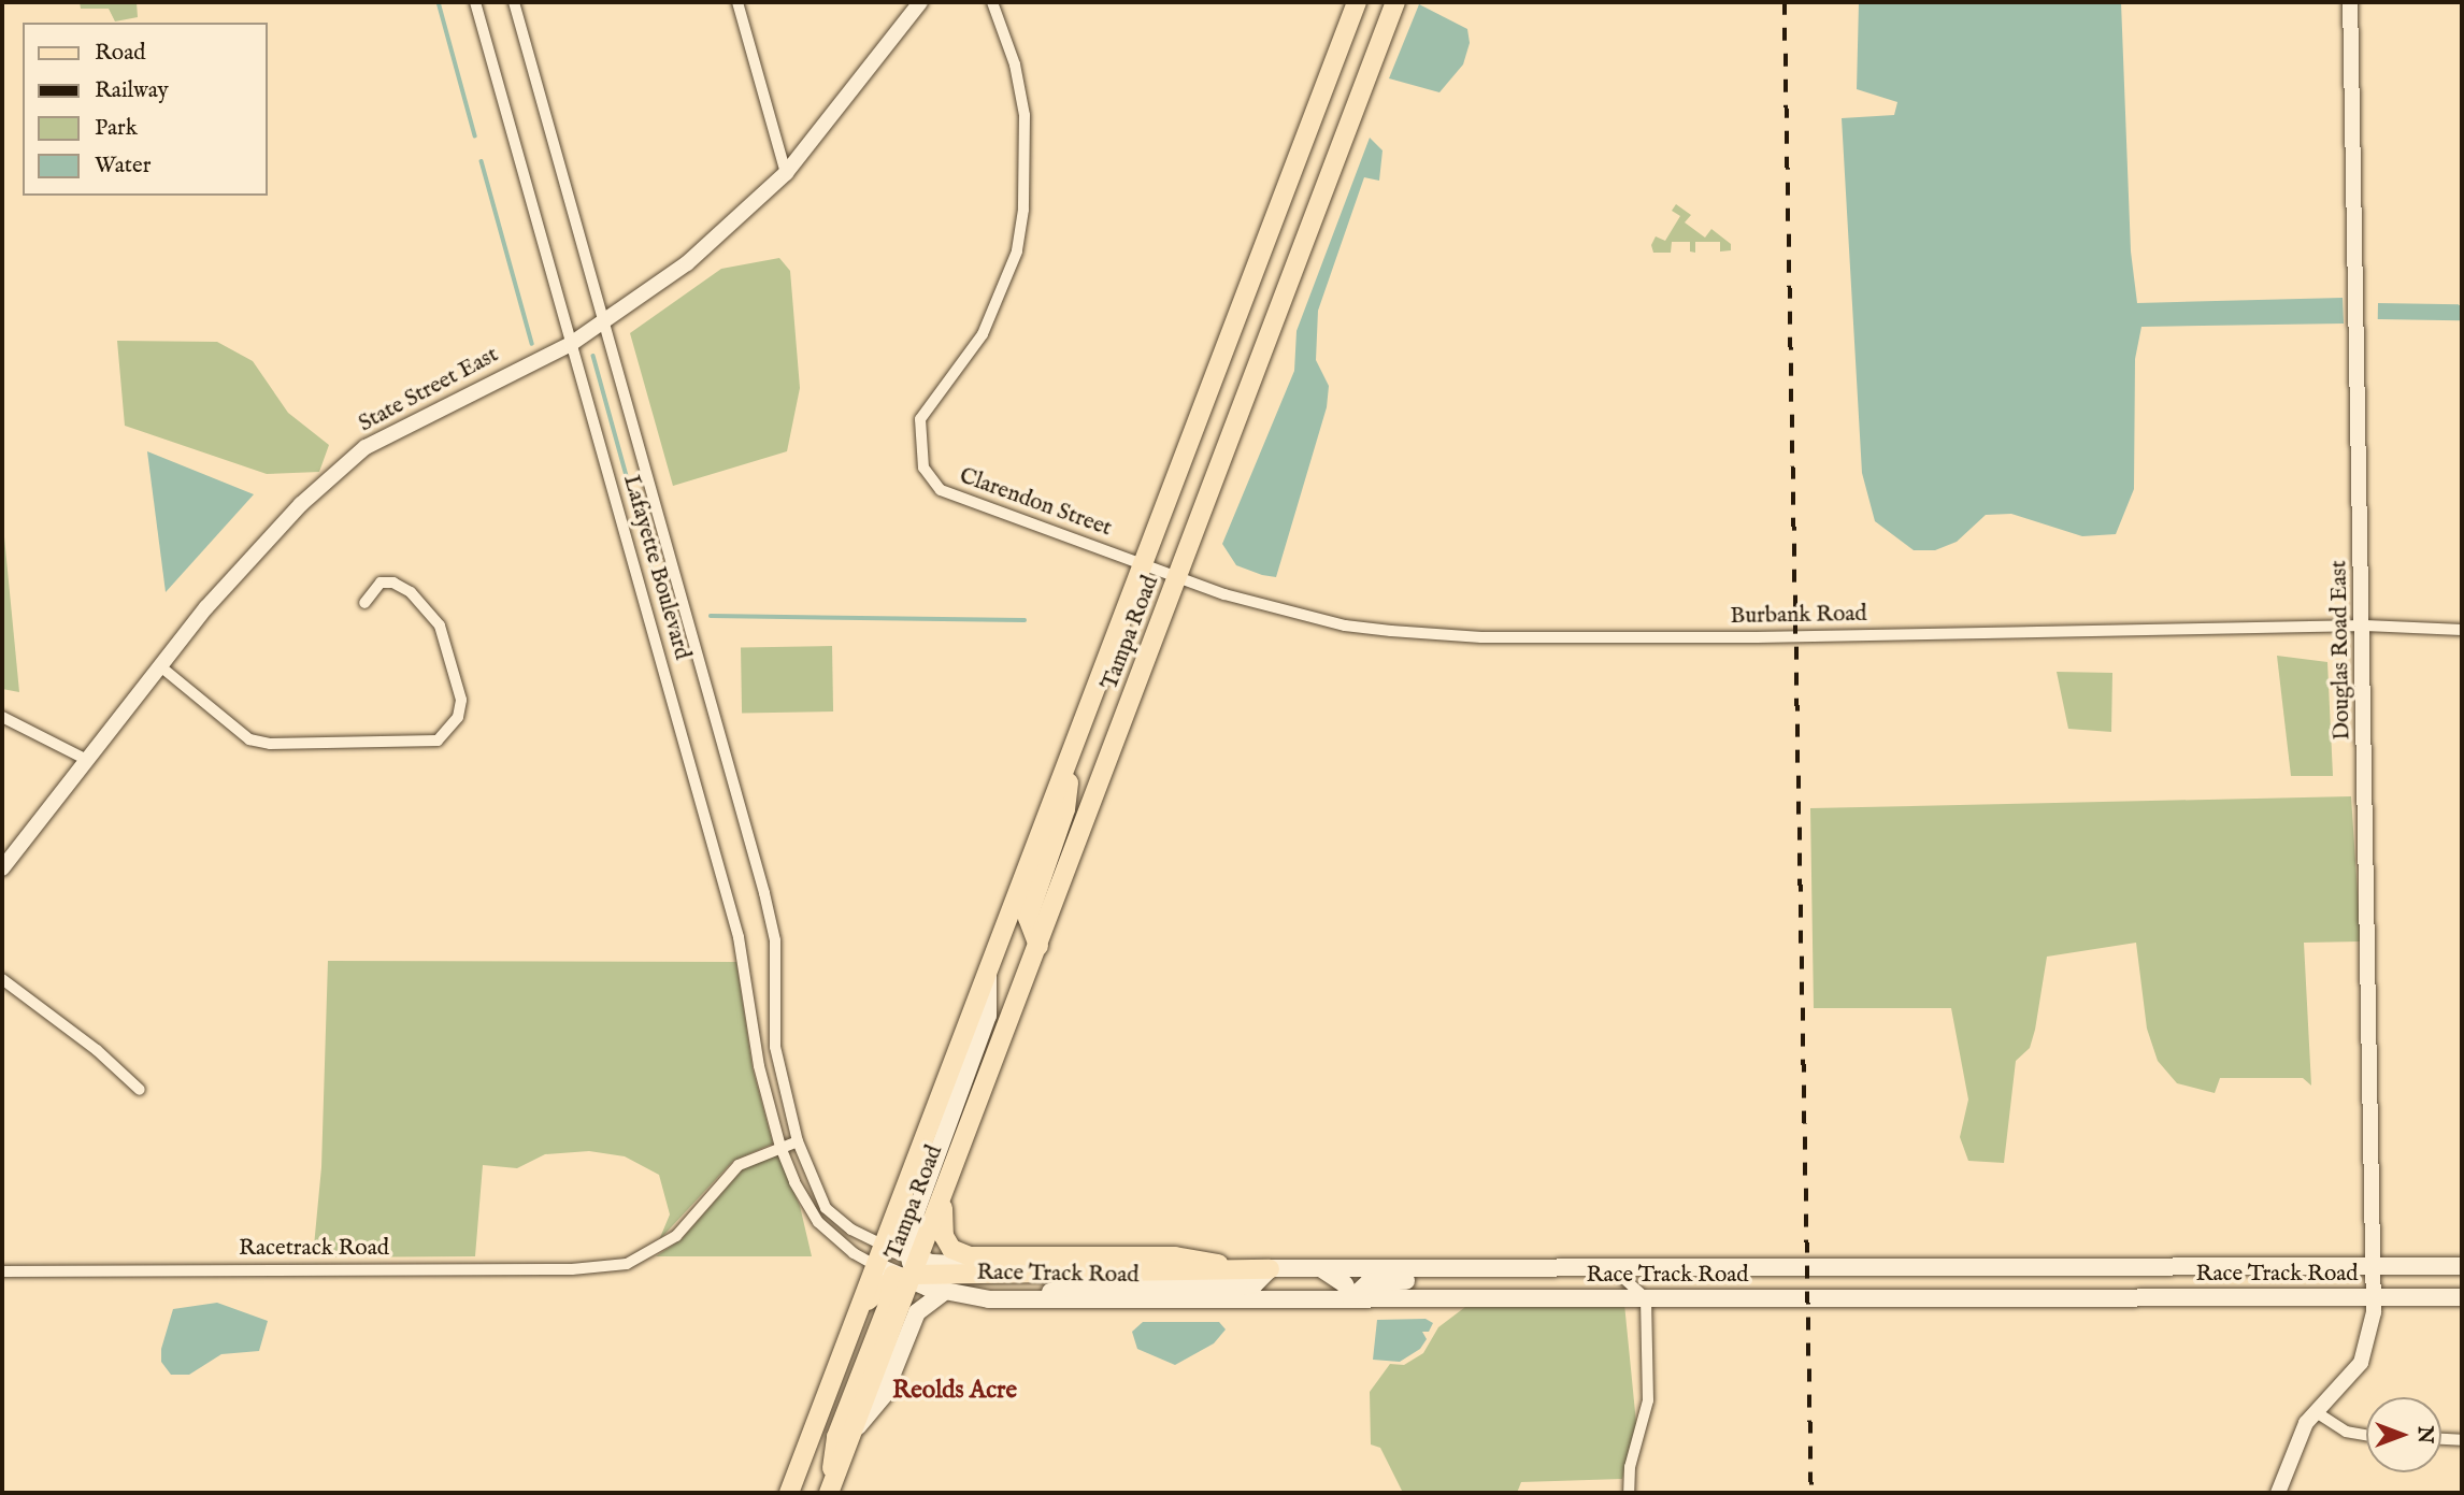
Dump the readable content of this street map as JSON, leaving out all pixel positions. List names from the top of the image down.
{
  "streets": {
    "main road": ["Tampa Road", "Race Track Road"],
    "street": [
      "State Street East",
      "Clarendon Street",
      "Lafayette Boulevard",
      "Burbank Road",
      "Douglas Road East",
      "Racetrack Road"
    ]
  },
  "crossings": [
    ["State Street East", "Lafayette Boulevard"],
    ["Clarendon Street", "Burbank Road"],
    ["Clarendon Street", "Tampa Road"],
    ["Lafayette Boulevard", "Tampa Road"],
    ["Lafayette Boulevard", "Racetrack Road"],
    ["Lafayette Boulevard", "Race Track Road"],
    ["Burbank Road", "Tampa Road"],
    ["Burbank Road", "Douglas Road East"],
    ["Tampa Road", "Race Track Road"],
    ["Douglas Road East", "Race Track Road"]
  ],
  "districts": ["Reolds Acre"],
  "legend": [
    "Road",
    "Railway",
    "Park",
    "Water"
  ],
  "north": "right"
}
